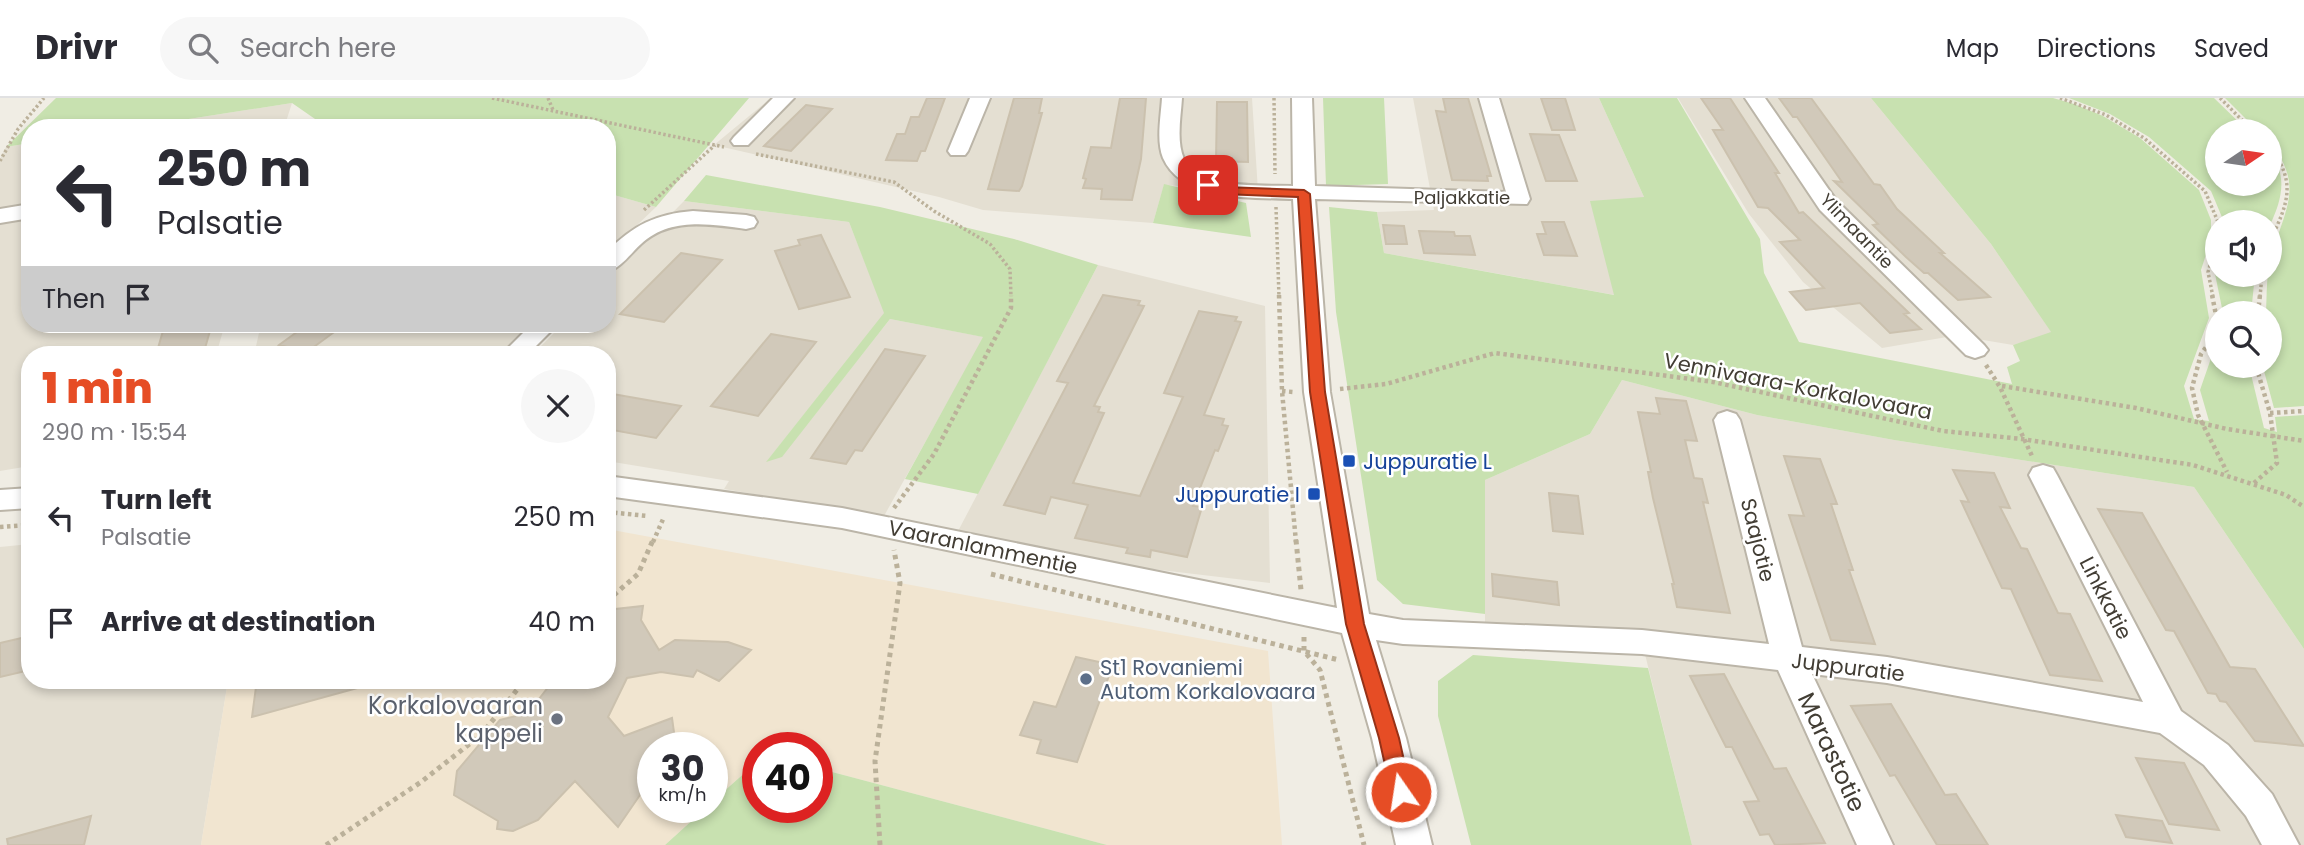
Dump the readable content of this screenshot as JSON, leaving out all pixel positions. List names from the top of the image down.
{
  "streets": {
    "street": [
      "Paljakkatie",
      "Ylimaantie",
      "Saajotie",
      "Vaaranlammentie",
      "Linkkatie",
      "Juppuratie",
      "Marastotie"
    ],
    "path": ["Vennivaara-Korkalovaara"]
  },
  "crossings": [
    ["Saajotie", "Juppuratie"],
    ["Saajotie", "Marastotie"],
    ["Vaaranlammentie", "Juppuratie"],
    ["Linkkatie", "Juppuratie"],
    ["Juppuratie", "Marastotie"]
  ],
  "places": {
    "transit": ["Juppuratie L", "Juppuratie I"],
    "other": ["St1 Rovaniemi Autom Korkalovaara", "Korkalovaaran kappeli"]
  },
  "north": "right",
  "page": {
    "header": "Drivr",
    "search": "Search here",
    "nav": ["Map", "Directions", "Saved"],
    "turn": ["250 m", "Palsatie"],
    "then": "Then",
    "heading": ["1 min", "290 m · 15:54"],
    "list": [
      {
        "name": "Turn left",
        "note": "Palsatie",
        "value": "250 m"
      },
      {
        "name": "Arrive at destination",
        "value": "40 m"
      }
    ],
    "speed": "30 km/h",
    "limit": "40"
  }
}
